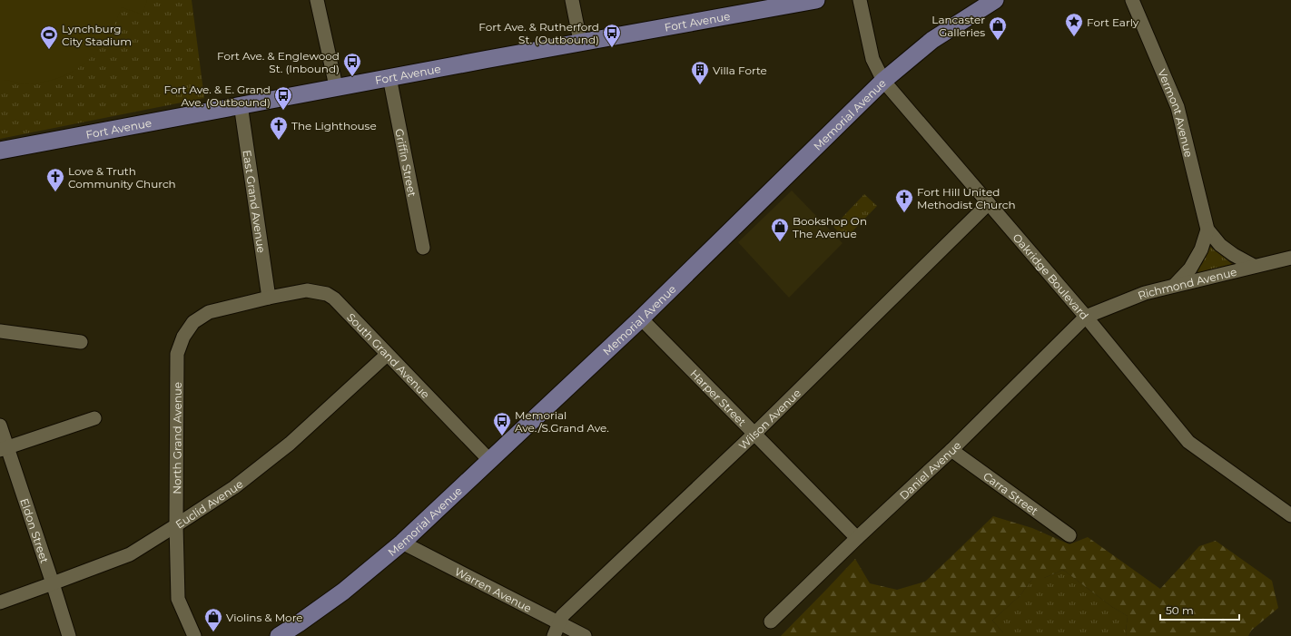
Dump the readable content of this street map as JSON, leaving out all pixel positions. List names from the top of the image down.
{
  "streets": {
    "main road": ["Fort Avenue", "Memorial Avenue"],
    "street": [
      "Vermont Avenue",
      "Griffin Street",
      "East Grand Avenue",
      "Oakridge Boulevard",
      "Richmond Avenue",
      "South Grand Avenue",
      "Harper Street",
      "Wilson Avenue",
      "North Grand Avenue",
      "Daniel Avenue",
      "Carra Street",
      "Euclid Avenue",
      "Eldon Street",
      "Warren Avenue"
    ]
  },
  "crossings": [
    ["Fort Avenue", "Griffin Street"],
    ["Fort Avenue", "East Grand Avenue"],
    ["Vermont Avenue", "Richmond Avenue"],
    ["Memorial Avenue", "Oakridge Boulevard"],
    ["Memorial Avenue", "South Grand Avenue"],
    ["Memorial Avenue", "Harper Street"],
    ["Memorial Avenue", "Warren Avenue"],
    ["East Grand Avenue", "South Grand Avenue"],
    ["East Grand Avenue", "North Grand Avenue"],
    ["Oakridge Boulevard", "Richmond Avenue"],
    ["Oakridge Boulevard", "Wilson Avenue"],
    ["Oakridge Boulevard", "Daniel Avenue"],
    ["Richmond Avenue", "Daniel Avenue"],
    ["South Grand Avenue", "North Grand Avenue"],
    ["South Grand Avenue", "Euclid Avenue"],
    ["Harper Street", "Wilson Avenue"],
    ["Harper Street", "Daniel Avenue"],
    ["Wilson Avenue", "Warren Avenue"],
    ["North Grand Avenue", "Euclid Avenue"],
    ["Daniel Avenue", "Carra Street"],
    ["Euclid Avenue", "Eldon Street"]
  ],
  "places": {
    "place": ["Fort Early"],
    "shop": ["Lancaster Galleries", "Bookshop On The Avenue", "Violins & More"],
    "bus stop": [
      "Fort Ave. & Rutherford St. (Outbound)",
      "Fort Ave. & Englewood St. (Inbound)",
      "Fort Ave. & E. Grand Ave. (Outbound)",
      "Memorial Ave./S.Grand Ave."
    ],
    "sports": ["Lynchburg City Stadium"],
    "building": ["Villa Forte"],
    "church": ["The Lighthouse", "Love & Truth Community Church", "Fort Hill United Methodist Church"]
  },
  "scale_bar": "50 m"
}
